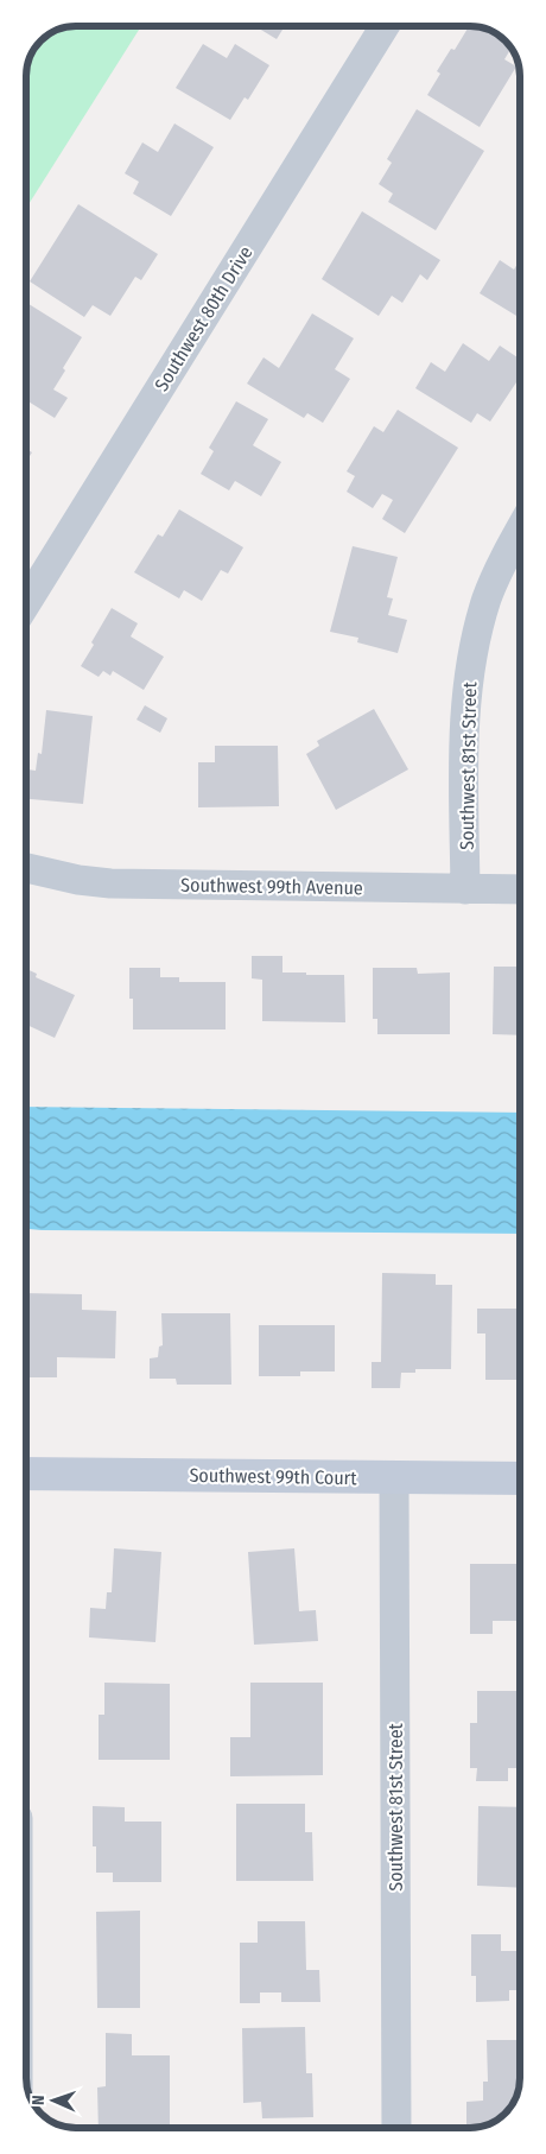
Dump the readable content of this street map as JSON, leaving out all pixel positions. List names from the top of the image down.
{
  "streets": {
    "street": [
      "Southwest 80th Drive",
      "Southwest 81st Street",
      "Southwest 99th Avenue",
      "Southwest 99th Court"
    ]
  },
  "crossings": [
    ["Southwest 81st Street", "Southwest 99th Avenue"],
    ["Southwest 81st Street", "Southwest 99th Court"]
  ],
  "north": "left"
}
